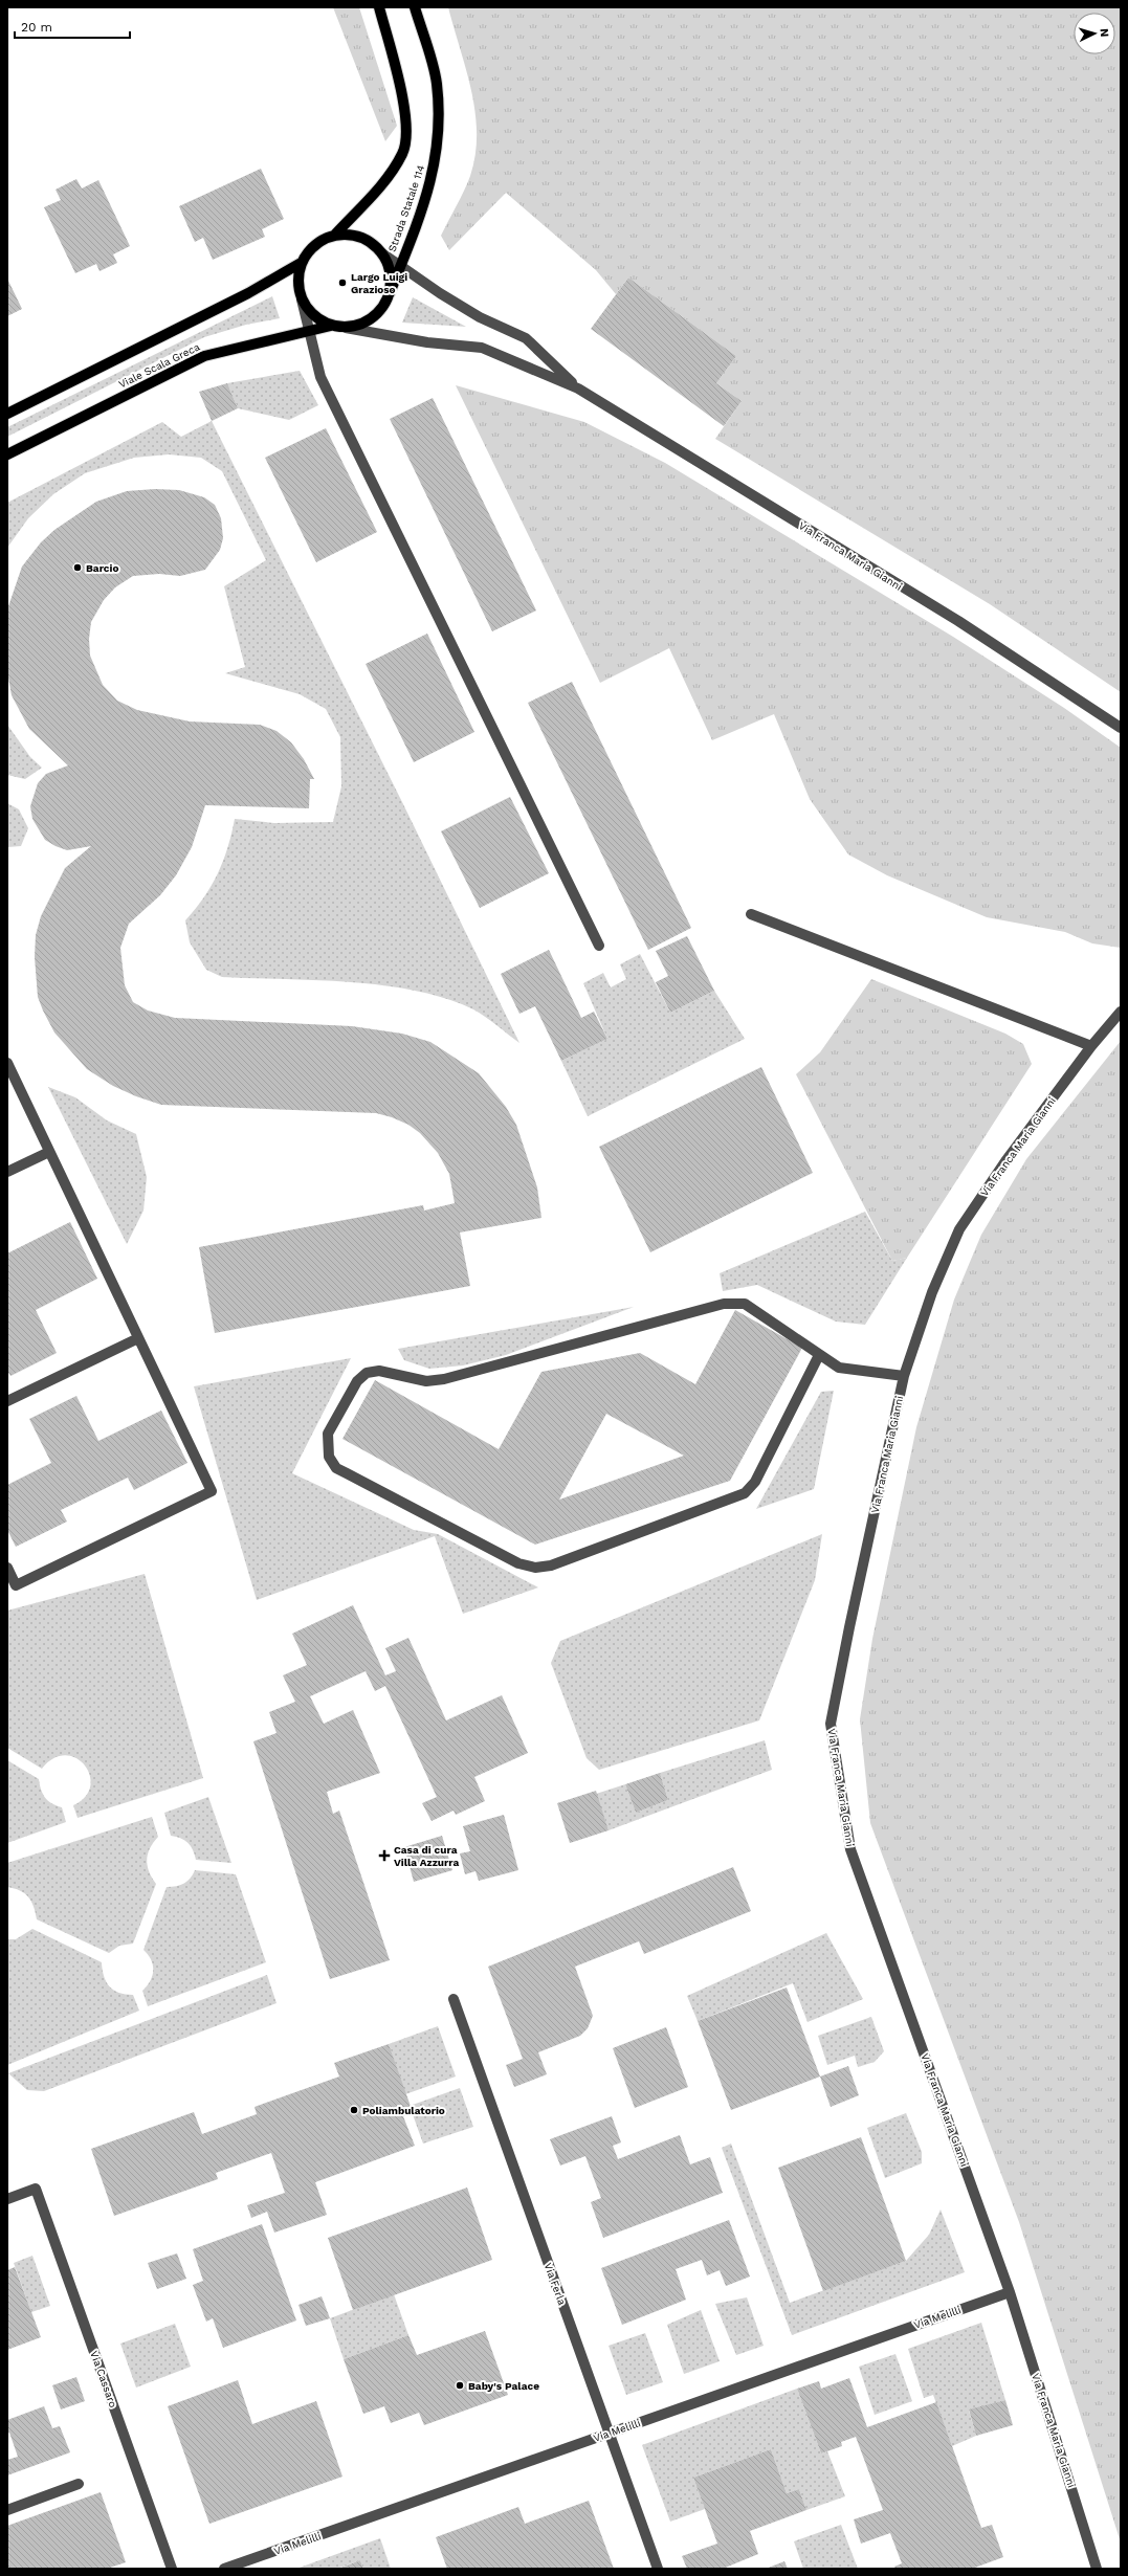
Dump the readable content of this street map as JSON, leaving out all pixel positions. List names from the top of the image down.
{
  "streets": {
    "main road": ["Strada Statale 114", "Viale Scala Greca"],
    "street": [
      "Via Franca Maria Gianni",
      "Via Ferla",
      "Via Melilli",
      "Via Cassaro"
    ]
  },
  "crossings": [
    ["Strada Statale 114", "Viale Scala Greca"],
    ["Via Franca Maria Gianni", "Via Melilli"],
    ["Via Ferla", "Via Melilli"]
  ],
  "places": {
    "other": [
      "Largo Luigi Grazioso",
      "Barcio",
      "Poliambulatorio",
      "Baby's Palace"
    ],
    "health": ["Casa di cura Villa Azzurra"]
  },
  "scale_bar": "20 m",
  "north": "right"
}
